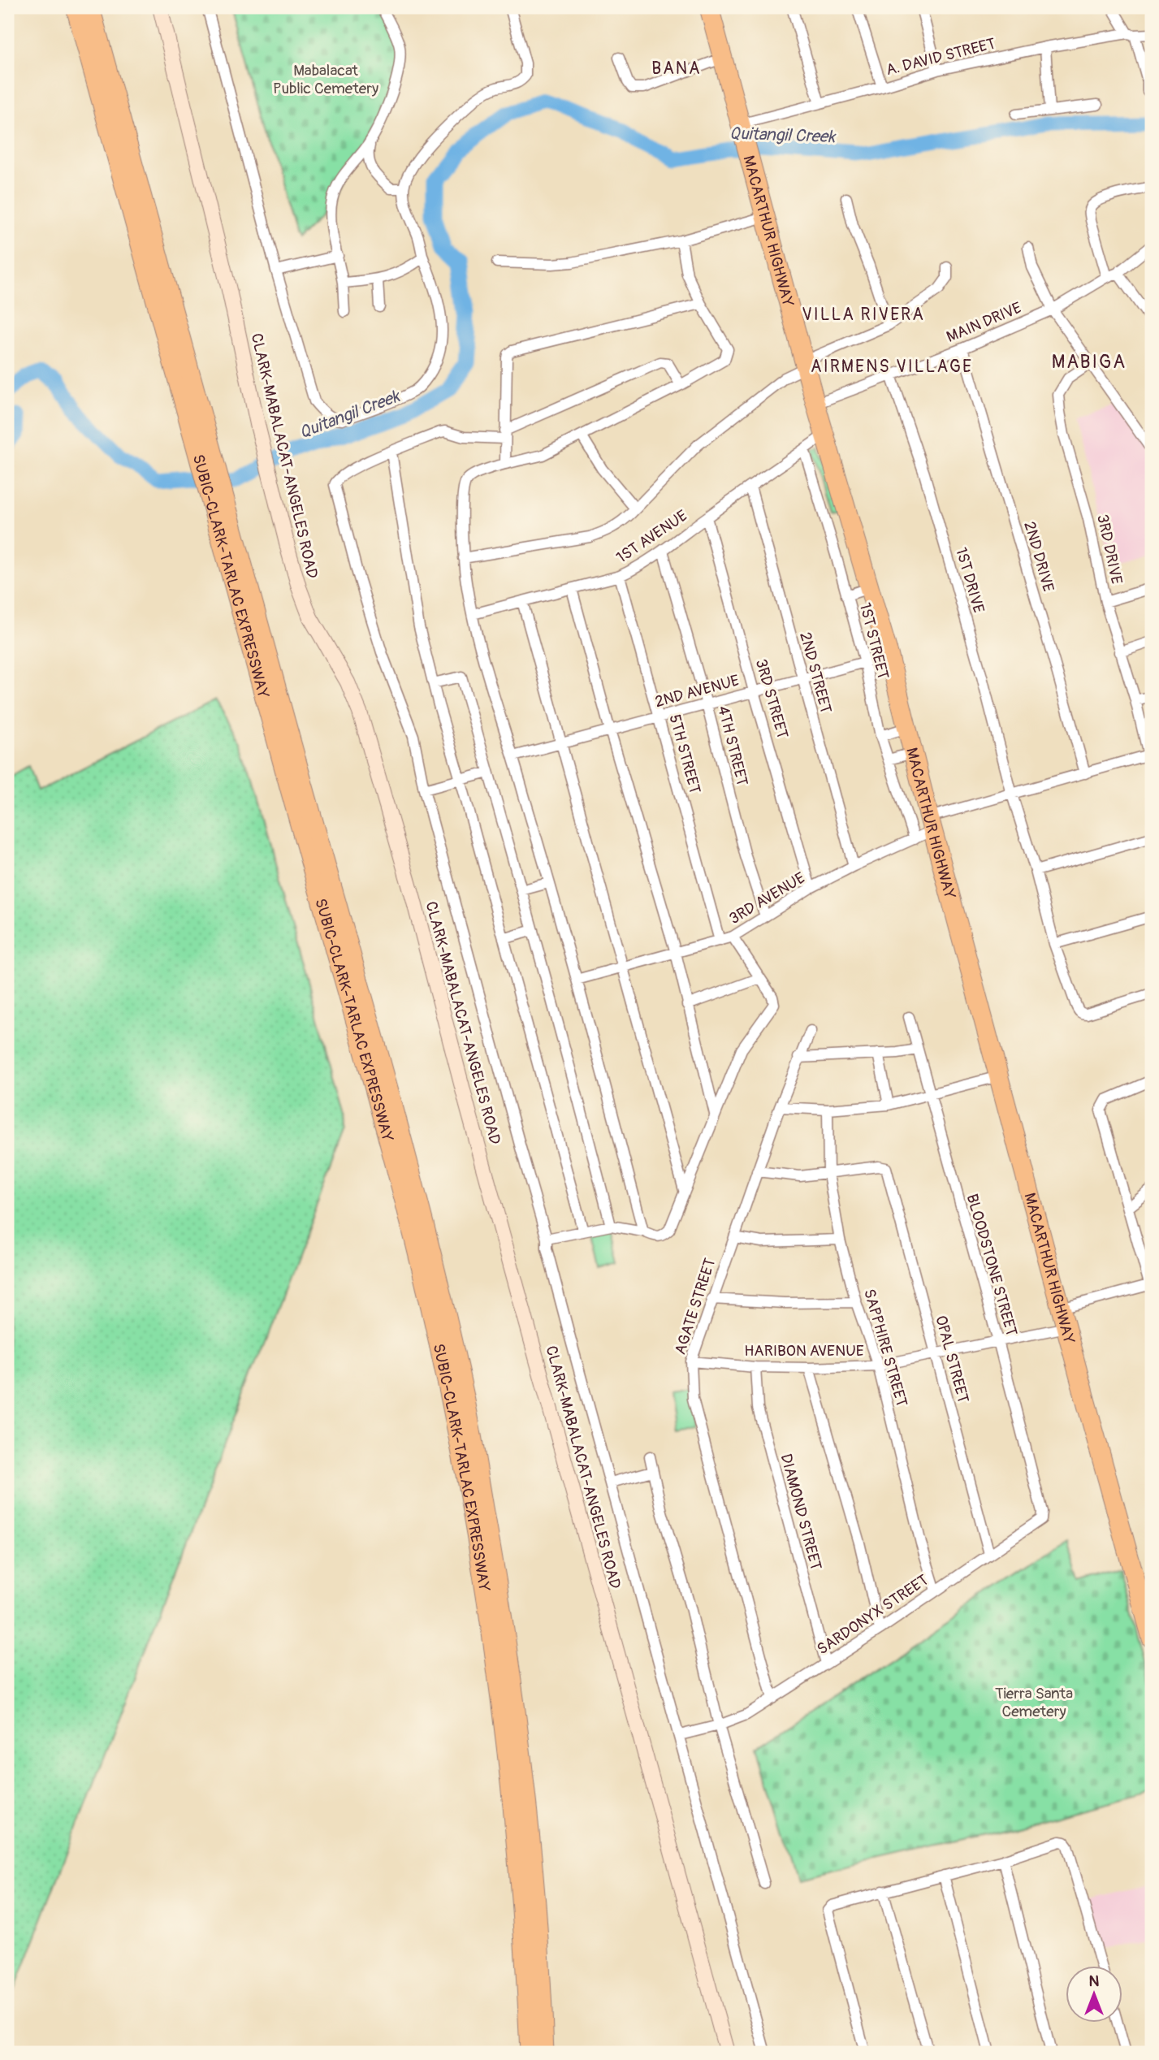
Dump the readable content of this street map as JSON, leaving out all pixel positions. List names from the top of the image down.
{
  "streets": {
    "highway": ["MACARTHUR HIGHWAY", "SUBIC-CLARK-TARLAC EXPRESSWAY"],
    "main road": ["CLARK-MABALACAT-ANGELES ROAD"],
    "street": [
      "A. DAVID STREET",
      "MAIN DRIVE",
      "1ST AVENUE",
      "3RD DRIVE",
      "2ND DRIVE",
      "1ST DRIVE",
      "1ST STREET",
      "2ND STREET",
      "2ND AVENUE",
      "3RD STREET",
      "4TH STREET",
      "5TH STREET",
      "3RD AVENUE",
      "BLOODSTONE STREET",
      "AGATE STREET",
      "SAPPHIRE STREET",
      "HARIBON AVENUE",
      "OPAL STREET",
      "DIAMOND STREET",
      "SARDONYX STREET"
    ]
  },
  "crossings": [
    ["A. DAVID STREET", "MACARTHUR HIGHWAY"],
    ["MACARTHUR HIGHWAY", "MAIN DRIVE"],
    ["MACARTHUR HIGHWAY", "1ST AVENUE"],
    ["MACARTHUR HIGHWAY", "2ND AVENUE"],
    ["MACARTHUR HIGHWAY", "3RD AVENUE"],
    ["MACARTHUR HIGHWAY", "HARIBON AVENUE"],
    ["MAIN DRIVE", "2ND DRIVE"],
    ["MAIN DRIVE", "1ST DRIVE"],
    ["1ST AVENUE", "1ST STREET"],
    ["1ST AVENUE", "2ND STREET"],
    ["1ST AVENUE", "3RD STREET"],
    ["1ST AVENUE", "4TH STREET"],
    ["1ST AVENUE", "5TH STREET"],
    ["3RD DRIVE", "3RD AVENUE"],
    ["2ND DRIVE", "3RD AVENUE"],
    ["1ST DRIVE", "3RD AVENUE"],
    ["1ST STREET", "2ND AVENUE"],
    ["1ST STREET", "3RD AVENUE"],
    ["2ND STREET", "2ND AVENUE"],
    ["2ND STREET", "3RD AVENUE"],
    ["2ND AVENUE", "3RD STREET"],
    ["2ND AVENUE", "4TH STREET"],
    ["2ND AVENUE", "5TH STREET"],
    ["3RD STREET", "3RD AVENUE"],
    ["4TH STREET", "3RD AVENUE"],
    ["5TH STREET", "3RD AVENUE"],
    ["BLOODSTONE STREET", "HARIBON AVENUE"],
    ["BLOODSTONE STREET", "SARDONYX STREET"],
    ["AGATE STREET", "HARIBON AVENUE"],
    ["AGATE STREET", "SARDONYX STREET"],
    ["SAPPHIRE STREET", "HARIBON AVENUE"],
    ["SAPPHIRE STREET", "OPAL STREET"],
    ["SAPPHIRE STREET", "SARDONYX STREET"],
    ["HARIBON AVENUE", "OPAL STREET"],
    ["HARIBON AVENUE", "DIAMOND STREET"],
    ["OPAL STREET", "SARDONYX STREET"],
    ["DIAMOND STREET", "SARDONYX STREET"]
  ],
  "districts": [
    "BANA",
    "VILLA RIVERA",
    "MABIGA",
    "AIRMENS VILLAGE"
  ],
  "water": ["Quitangil Creek"],
  "parks": ["Mabalacat Public Cemetery", "Tierra Santa Cemetery"],
  "north": "top"
}
